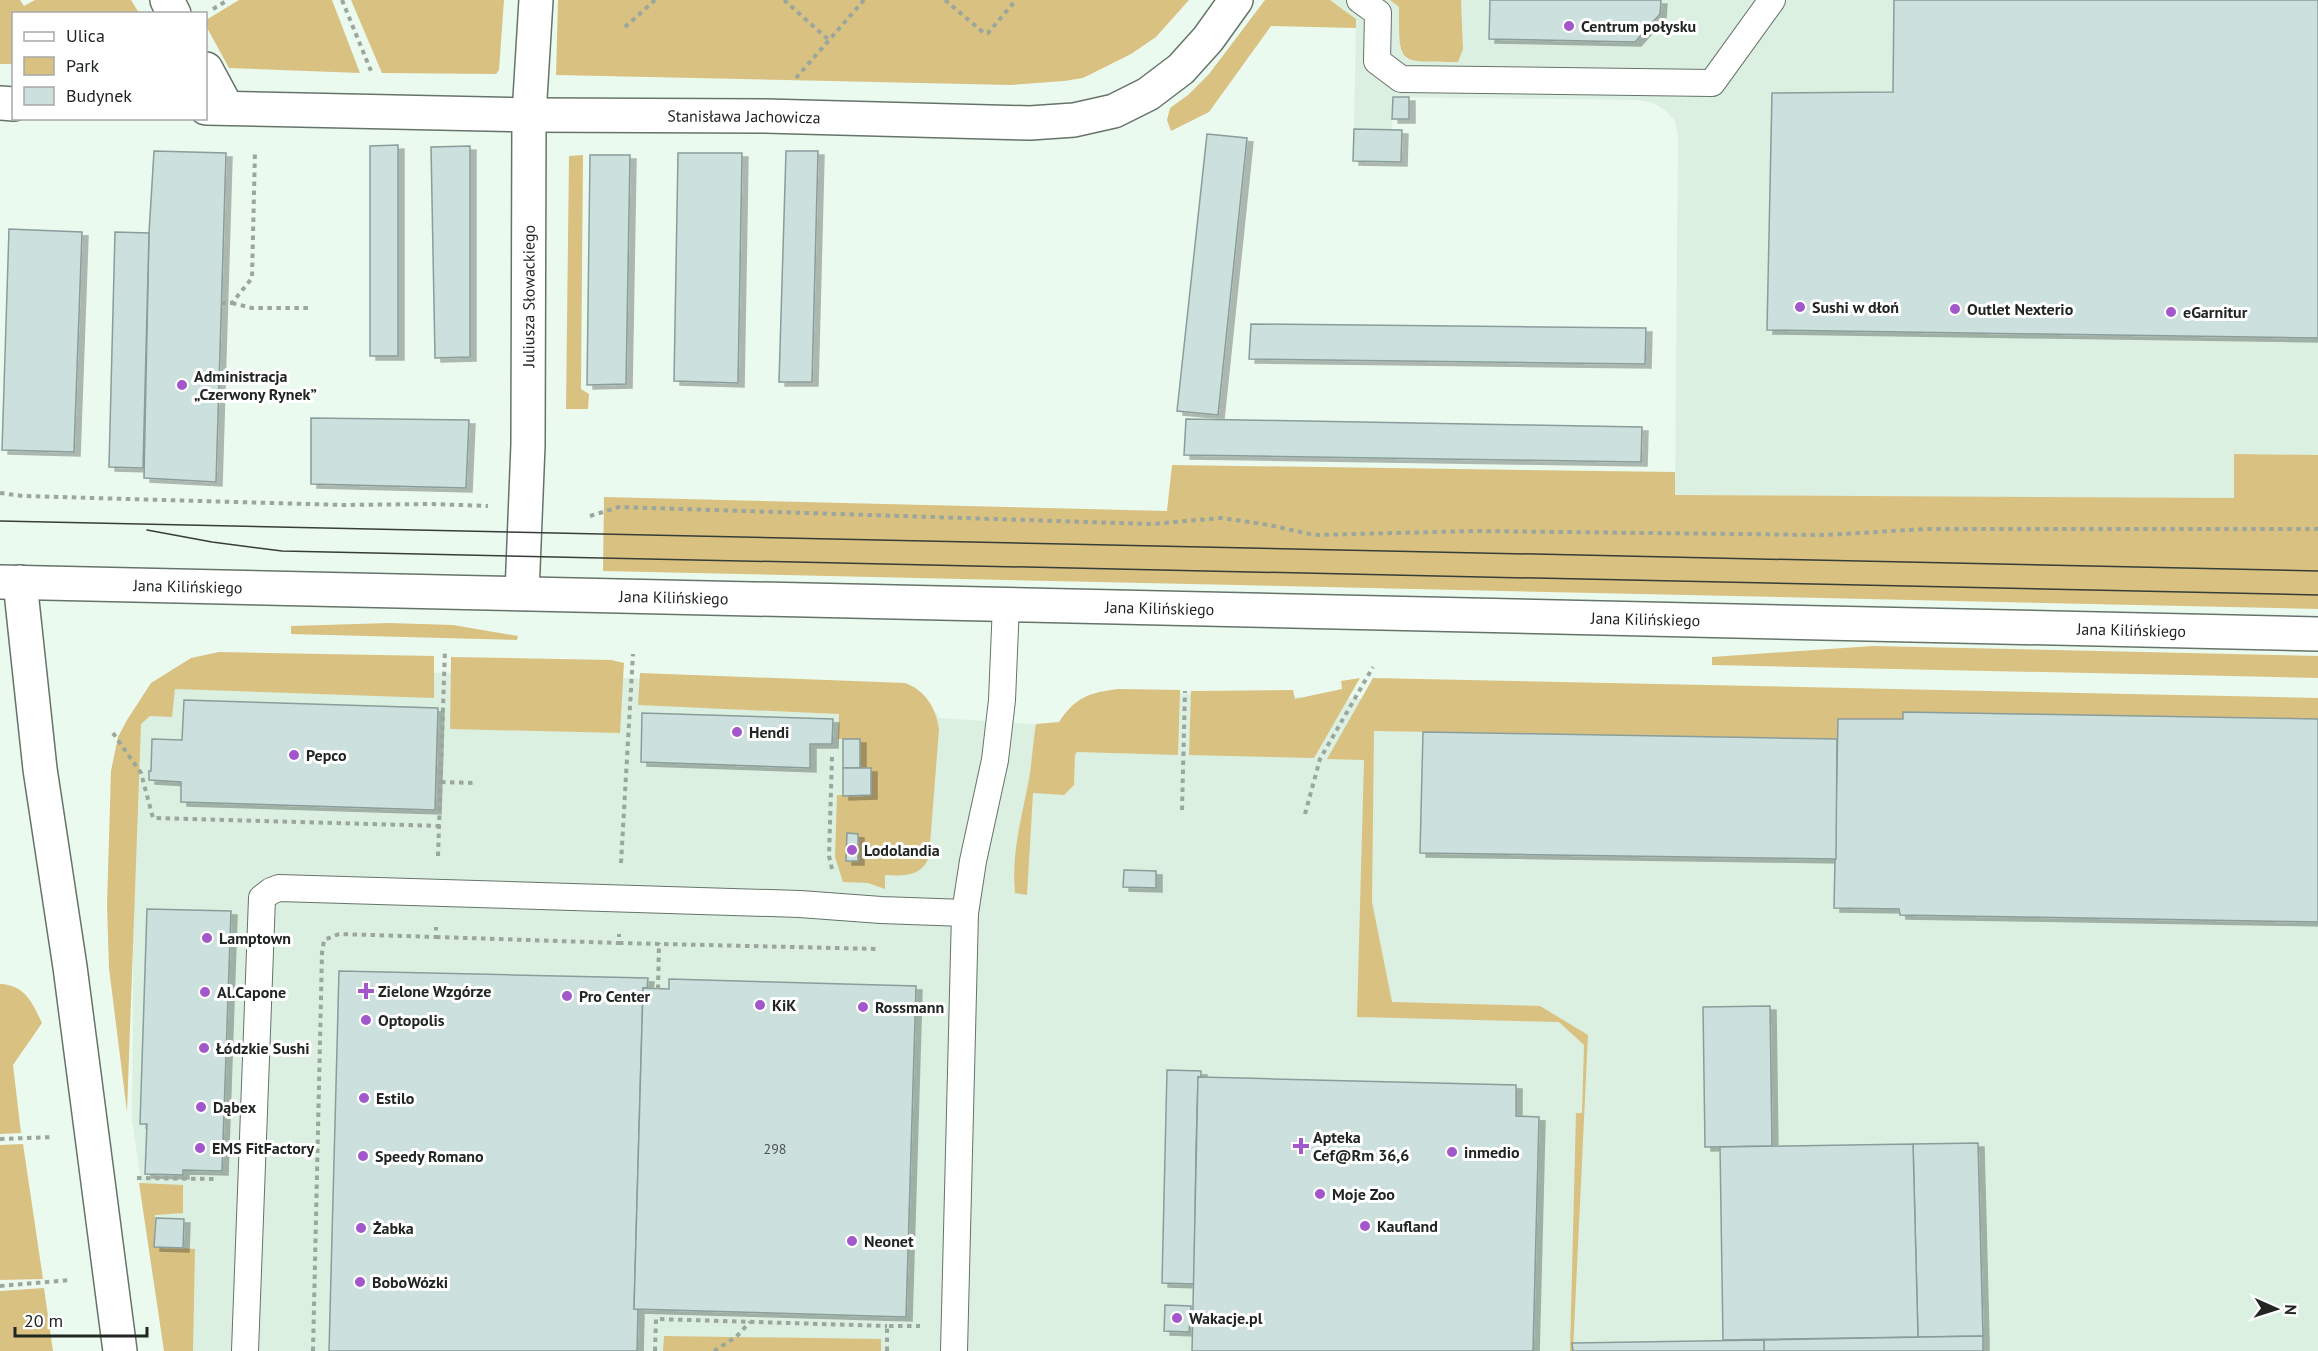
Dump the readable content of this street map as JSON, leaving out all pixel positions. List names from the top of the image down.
{
  "streets": {
    "street": ["Stanisława Jachowicza", "Juliusza Słowackiego", "Jana Kilińskiego"]
  },
  "crossings": [
    ["Stanisława Jachowicza", "Juliusza Słowackiego"],
    ["Juliusza Słowackiego", "Jana Kilińskiego"]
  ],
  "places": {
    "other": [
      "Centrum połysku",
      "Sushi w dłoń",
      "Outlet Nexterio",
      "eGarnitur",
      "Administracja „Czerwony Rynek”",
      "Hendi",
      "Pepco",
      "Lodolandia",
      "Lamptown",
      "Al.Capone",
      "Pro Center",
      "KiK",
      "Rossmann",
      "Optopolis",
      "Łódzkie Sushi",
      "Estilo",
      "Dąbex",
      "EMS FitFactory",
      "inmedio",
      "Speedy Romano",
      "Moje Zoo",
      "Kaufland",
      "Żabka",
      "Neonet",
      "BoboWózki",
      "Wakacje.pl"
    ],
    "health": ["Zielone Wzgórze", "Apteka Cef@Rm 36,6"]
  },
  "house_numbers": ["298"],
  "legend": ["Ulica", "Park", "Budynek"],
  "scale_bar": "20 m",
  "north": "right"
}
